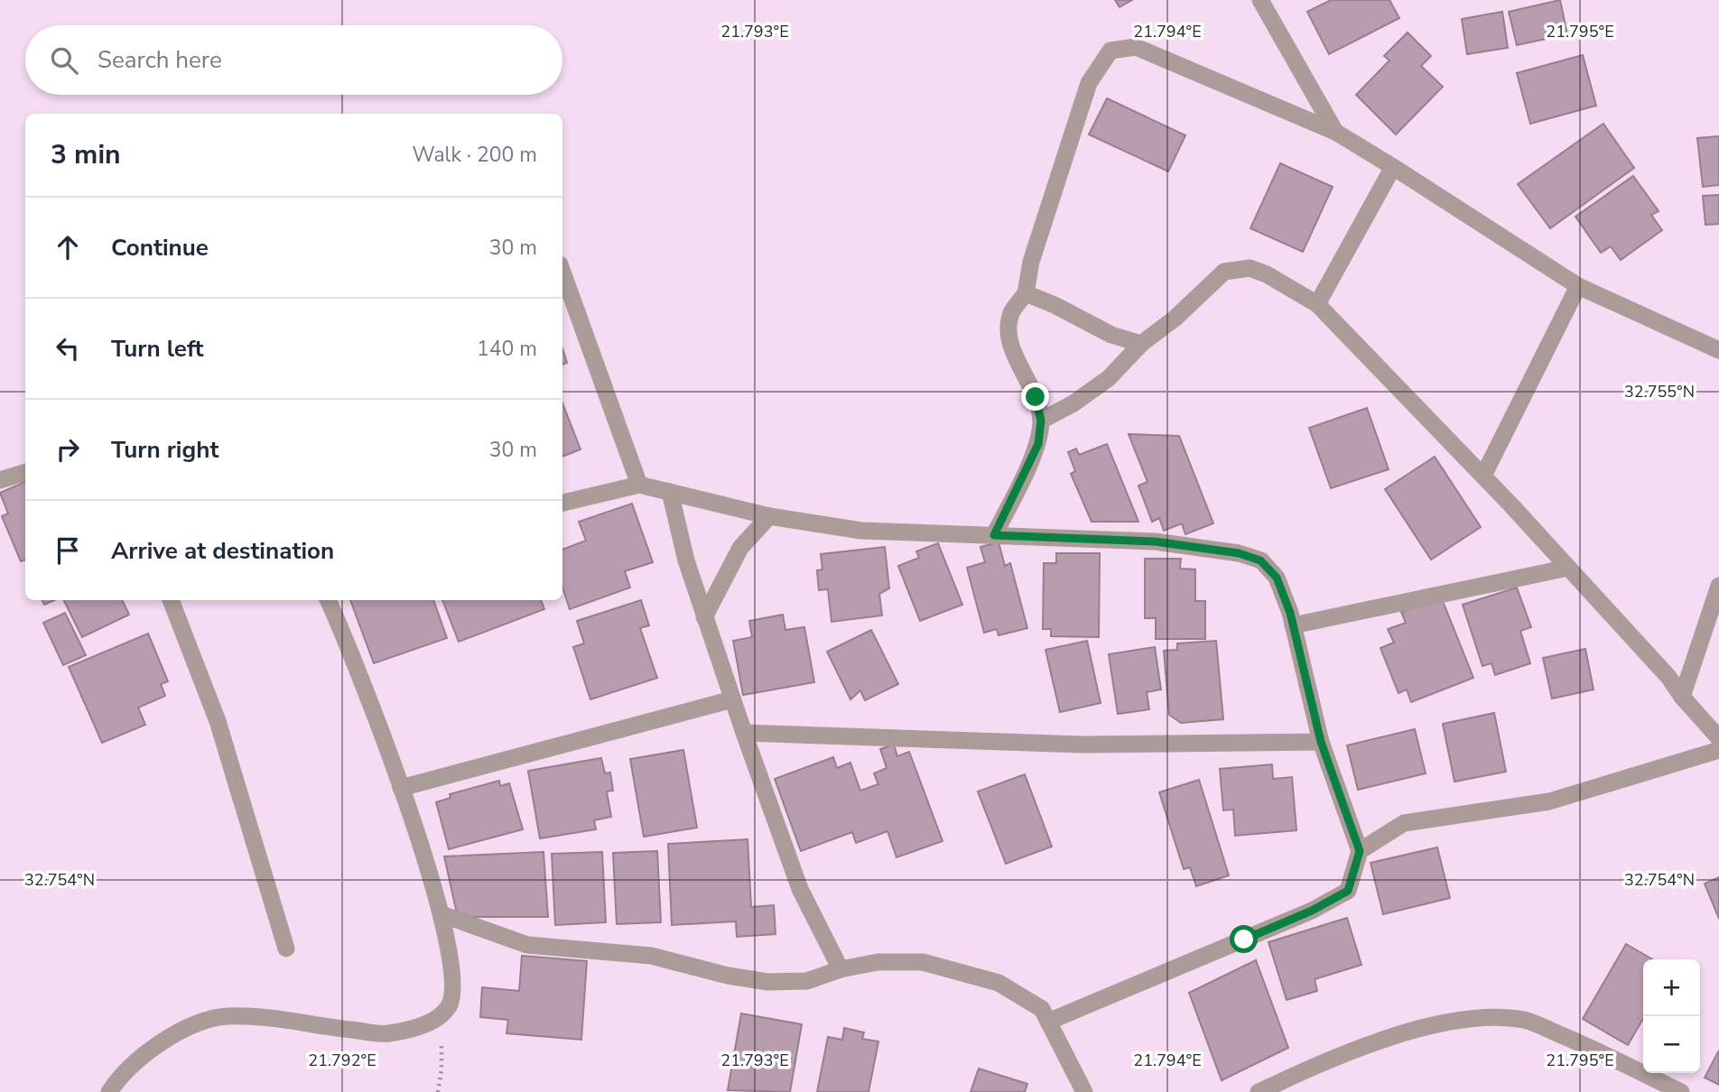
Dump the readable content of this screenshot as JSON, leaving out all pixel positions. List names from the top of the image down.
{
  "page": {
    "search": "Search here",
    "heading": ["3 min", "Walk · 200 m"],
    "list": [
      ["Continue", "30 m"],
      ["Turn left", "140 m"],
      ["Turn right", "30 m"],
      "Arrive at destination"
    ],
    "map_buttons": ["+", "−"]
  },
  "coordinates": [
    "21.793°E",
    "21.794°E",
    "21.795°E",
    "32.755°N",
    "32.754°N",
    "21.792°E"
  ]
}
